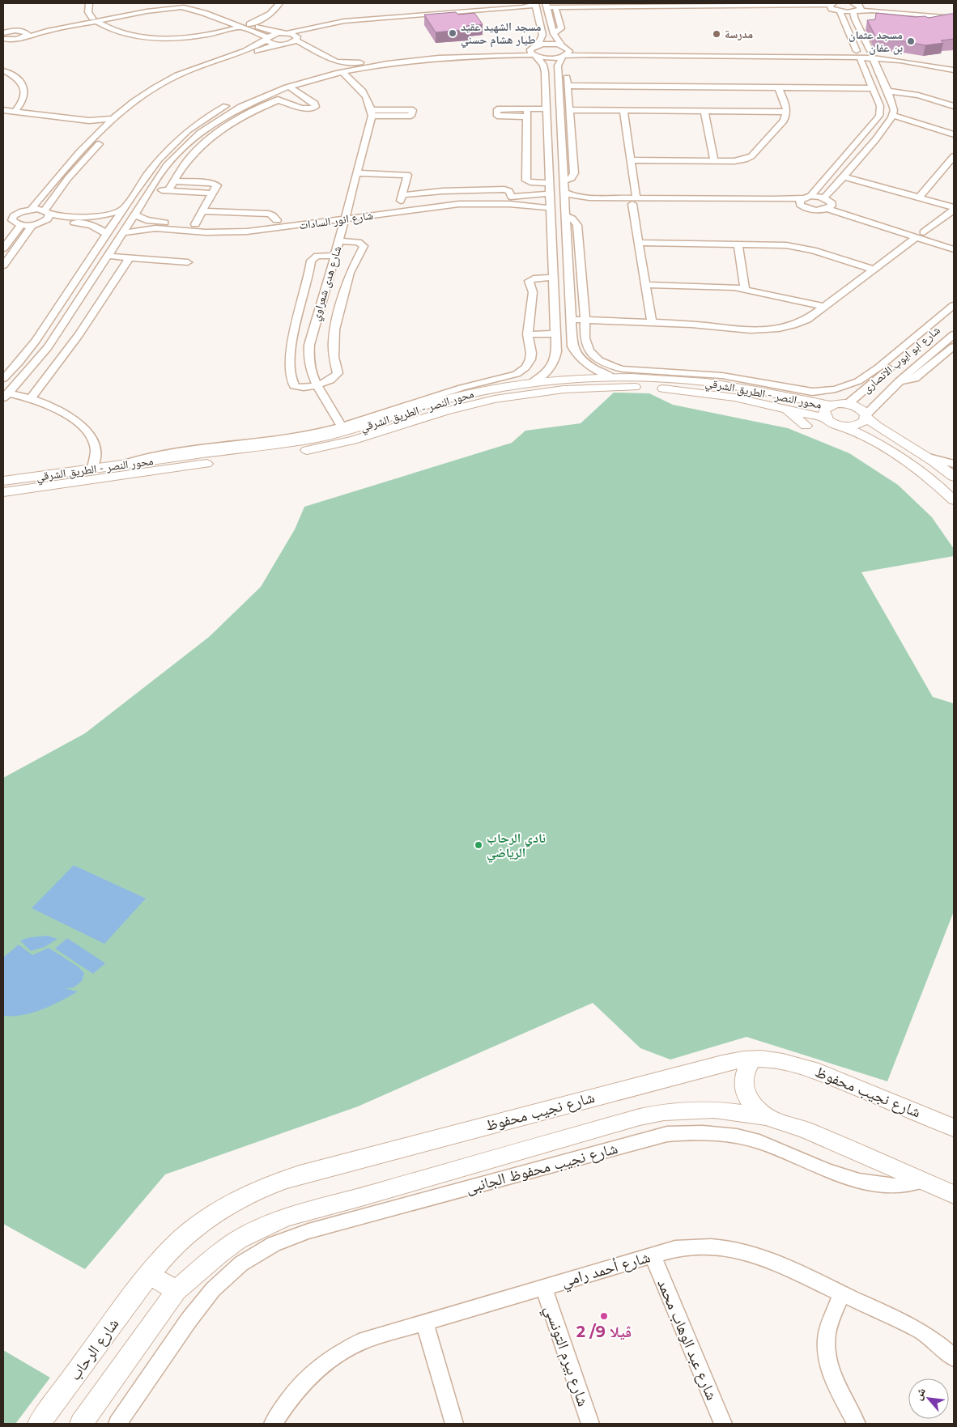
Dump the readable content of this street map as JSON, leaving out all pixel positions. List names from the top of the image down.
{
  "streets": {
    "street": [
      "شارع انور السادات",
      "شارع هدى شعراوي",
      "شارع ابو ايوب الانصارى",
      "محور النصر - الطريق الشرقي",
      "شارع نجيب محفوظ",
      "شارع نجيب محفوظ الجانبى",
      "شارع أحمد رامي",
      "شارع عبد الوهاب محمد",
      "شارع الرحاب",
      "شارع بيرم التونسي"
    ]
  },
  "crossings": [
    ["شارع انور السادات", "شارع هدى شعراوي"],
    ["شارع ابو ايوب الانصارى", "محور النصر - الطريق الشرقي"],
    ["شارع نجيب محفوظ", "شارع الرحاب"],
    ["شارع أحمد رامي", "شارع عبد الوهاب محمد"],
    ["شارع أحمد رامي", "شارع بيرم التونسي"]
  ],
  "places": [
    "مسجد الشهيد عقيد طيار هشام حسني",
    "مدرسة",
    "مسجد عثمان بن عفان",
    "نادي الرحاب الرياضي",
    "ڤيلا 9/ 2"
  ],
  "north": "top left"
}
